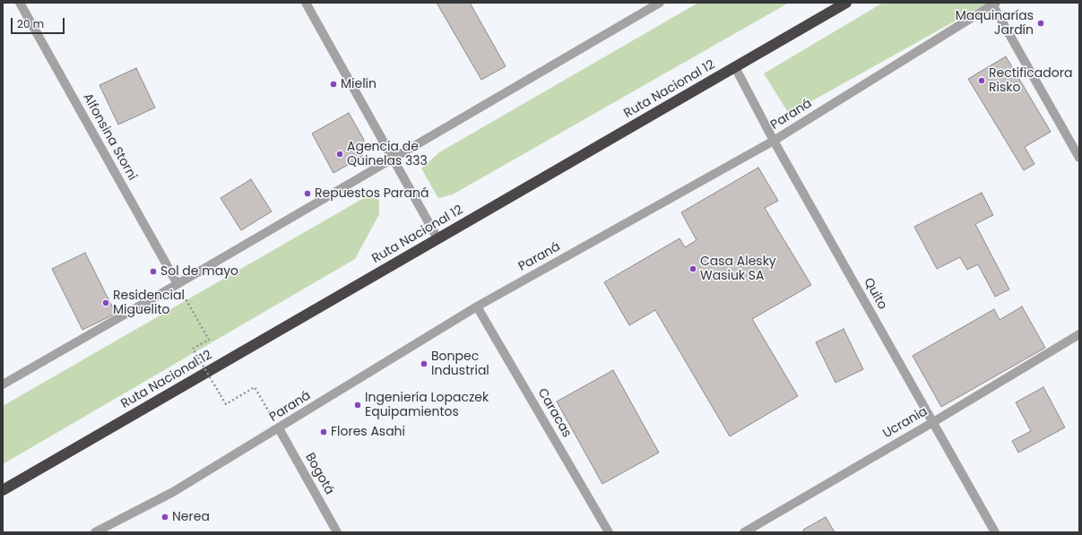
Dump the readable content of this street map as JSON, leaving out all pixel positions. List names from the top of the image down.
{
  "streets": {
    "highway": ["Ruta Nacional 12"],
    "street": [
      "Paraná",
      "Alfonsina Storni",
      "Quito",
      "Caracas",
      "Ucrania",
      "Bogotá"
    ]
  },
  "crossings": [
    ["Ruta Nacional 12", "Quito"],
    ["Paraná", "Quito"],
    ["Paraná", "Caracas"],
    ["Paraná", "Bogotá"],
    ["Quito", "Ucrania"]
  ],
  "places": [
    "Maquinarías Jardín",
    "Rectificadora Risko",
    "Mielín",
    "Agencia de Quinelas 333",
    "Repuestos Paraná",
    "Casa Alesky Wasiuk SA",
    "Sol de mayo",
    "Residencial Miguelito",
    "Bonpec Industrial",
    "Ingeniería Lopaczek Equipamientos",
    "Flores Asahi",
    "Nerea"
  ],
  "scale_bar": "20 m"
}
